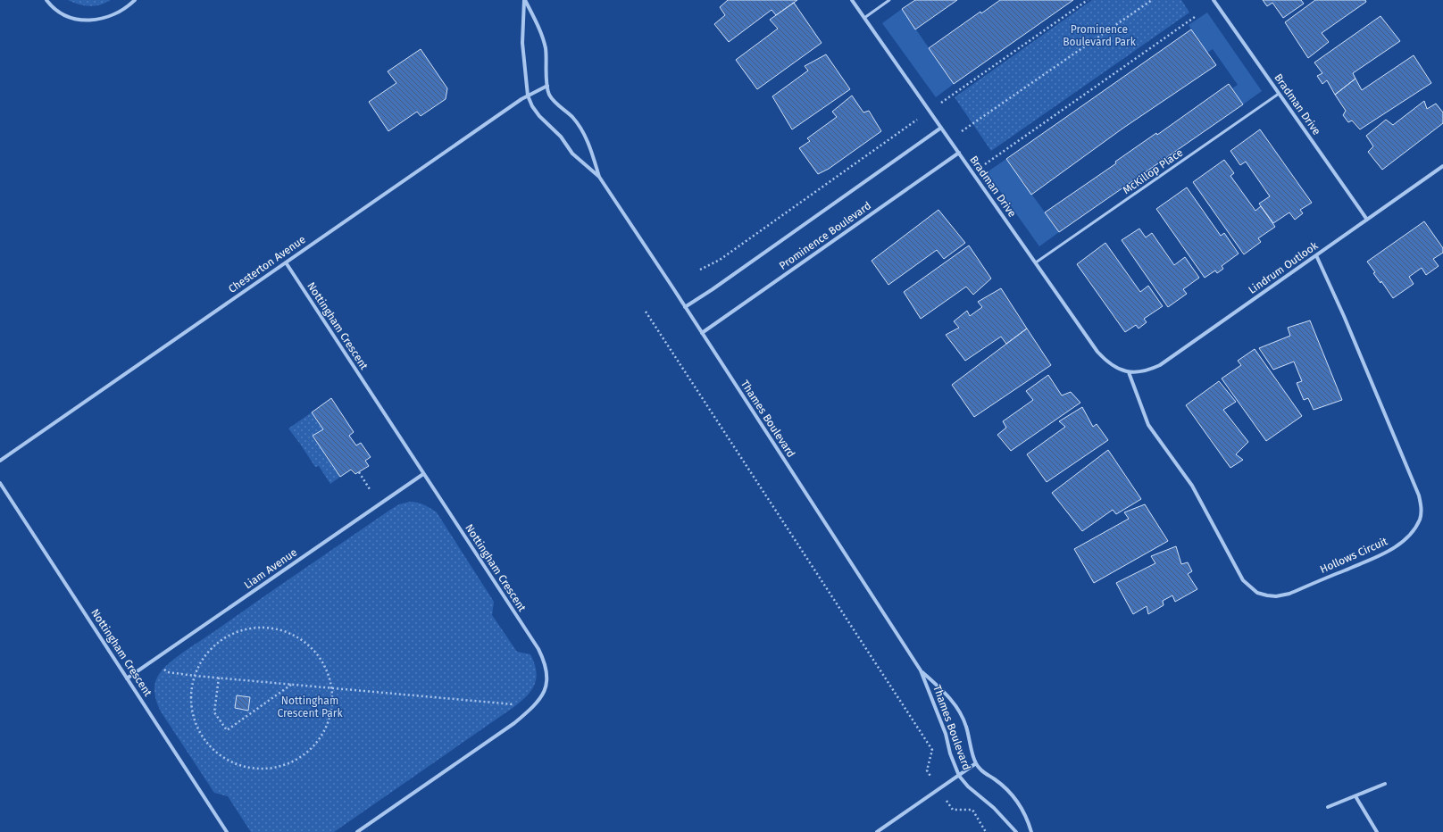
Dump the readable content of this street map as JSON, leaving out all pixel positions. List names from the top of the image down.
{
  "streets": {
    "street": [
      "Bradman Drive",
      "Prominence Boulevard",
      "Chesterton Avenue",
      "Lindrum Outlook",
      "Nottingham Crescent",
      "Thames Boulevard",
      "Hollows Circuit",
      "Liam Avenue"
    ],
    "lane": ["McKillop Place"]
  },
  "crossings": [
    ["Bradman Drive", "McKillop Place"],
    ["Bradman Drive", "Prominence Boulevard"],
    ["Bradman Drive", "Lindrum Outlook"],
    ["Bradman Drive", "Hollows Circuit"],
    ["Prominence Boulevard", "Thames Boulevard"],
    ["Chesterton Avenue", "Nottingham Crescent"],
    ["Chesterton Avenue", "Thames Boulevard"],
    ["Lindrum Outlook", "Hollows Circuit"],
    ["Nottingham Crescent", "Liam Avenue"]
  ],
  "parks": ["Prominence Boulevard Park", "Nottingham Crescent Park"]
}
